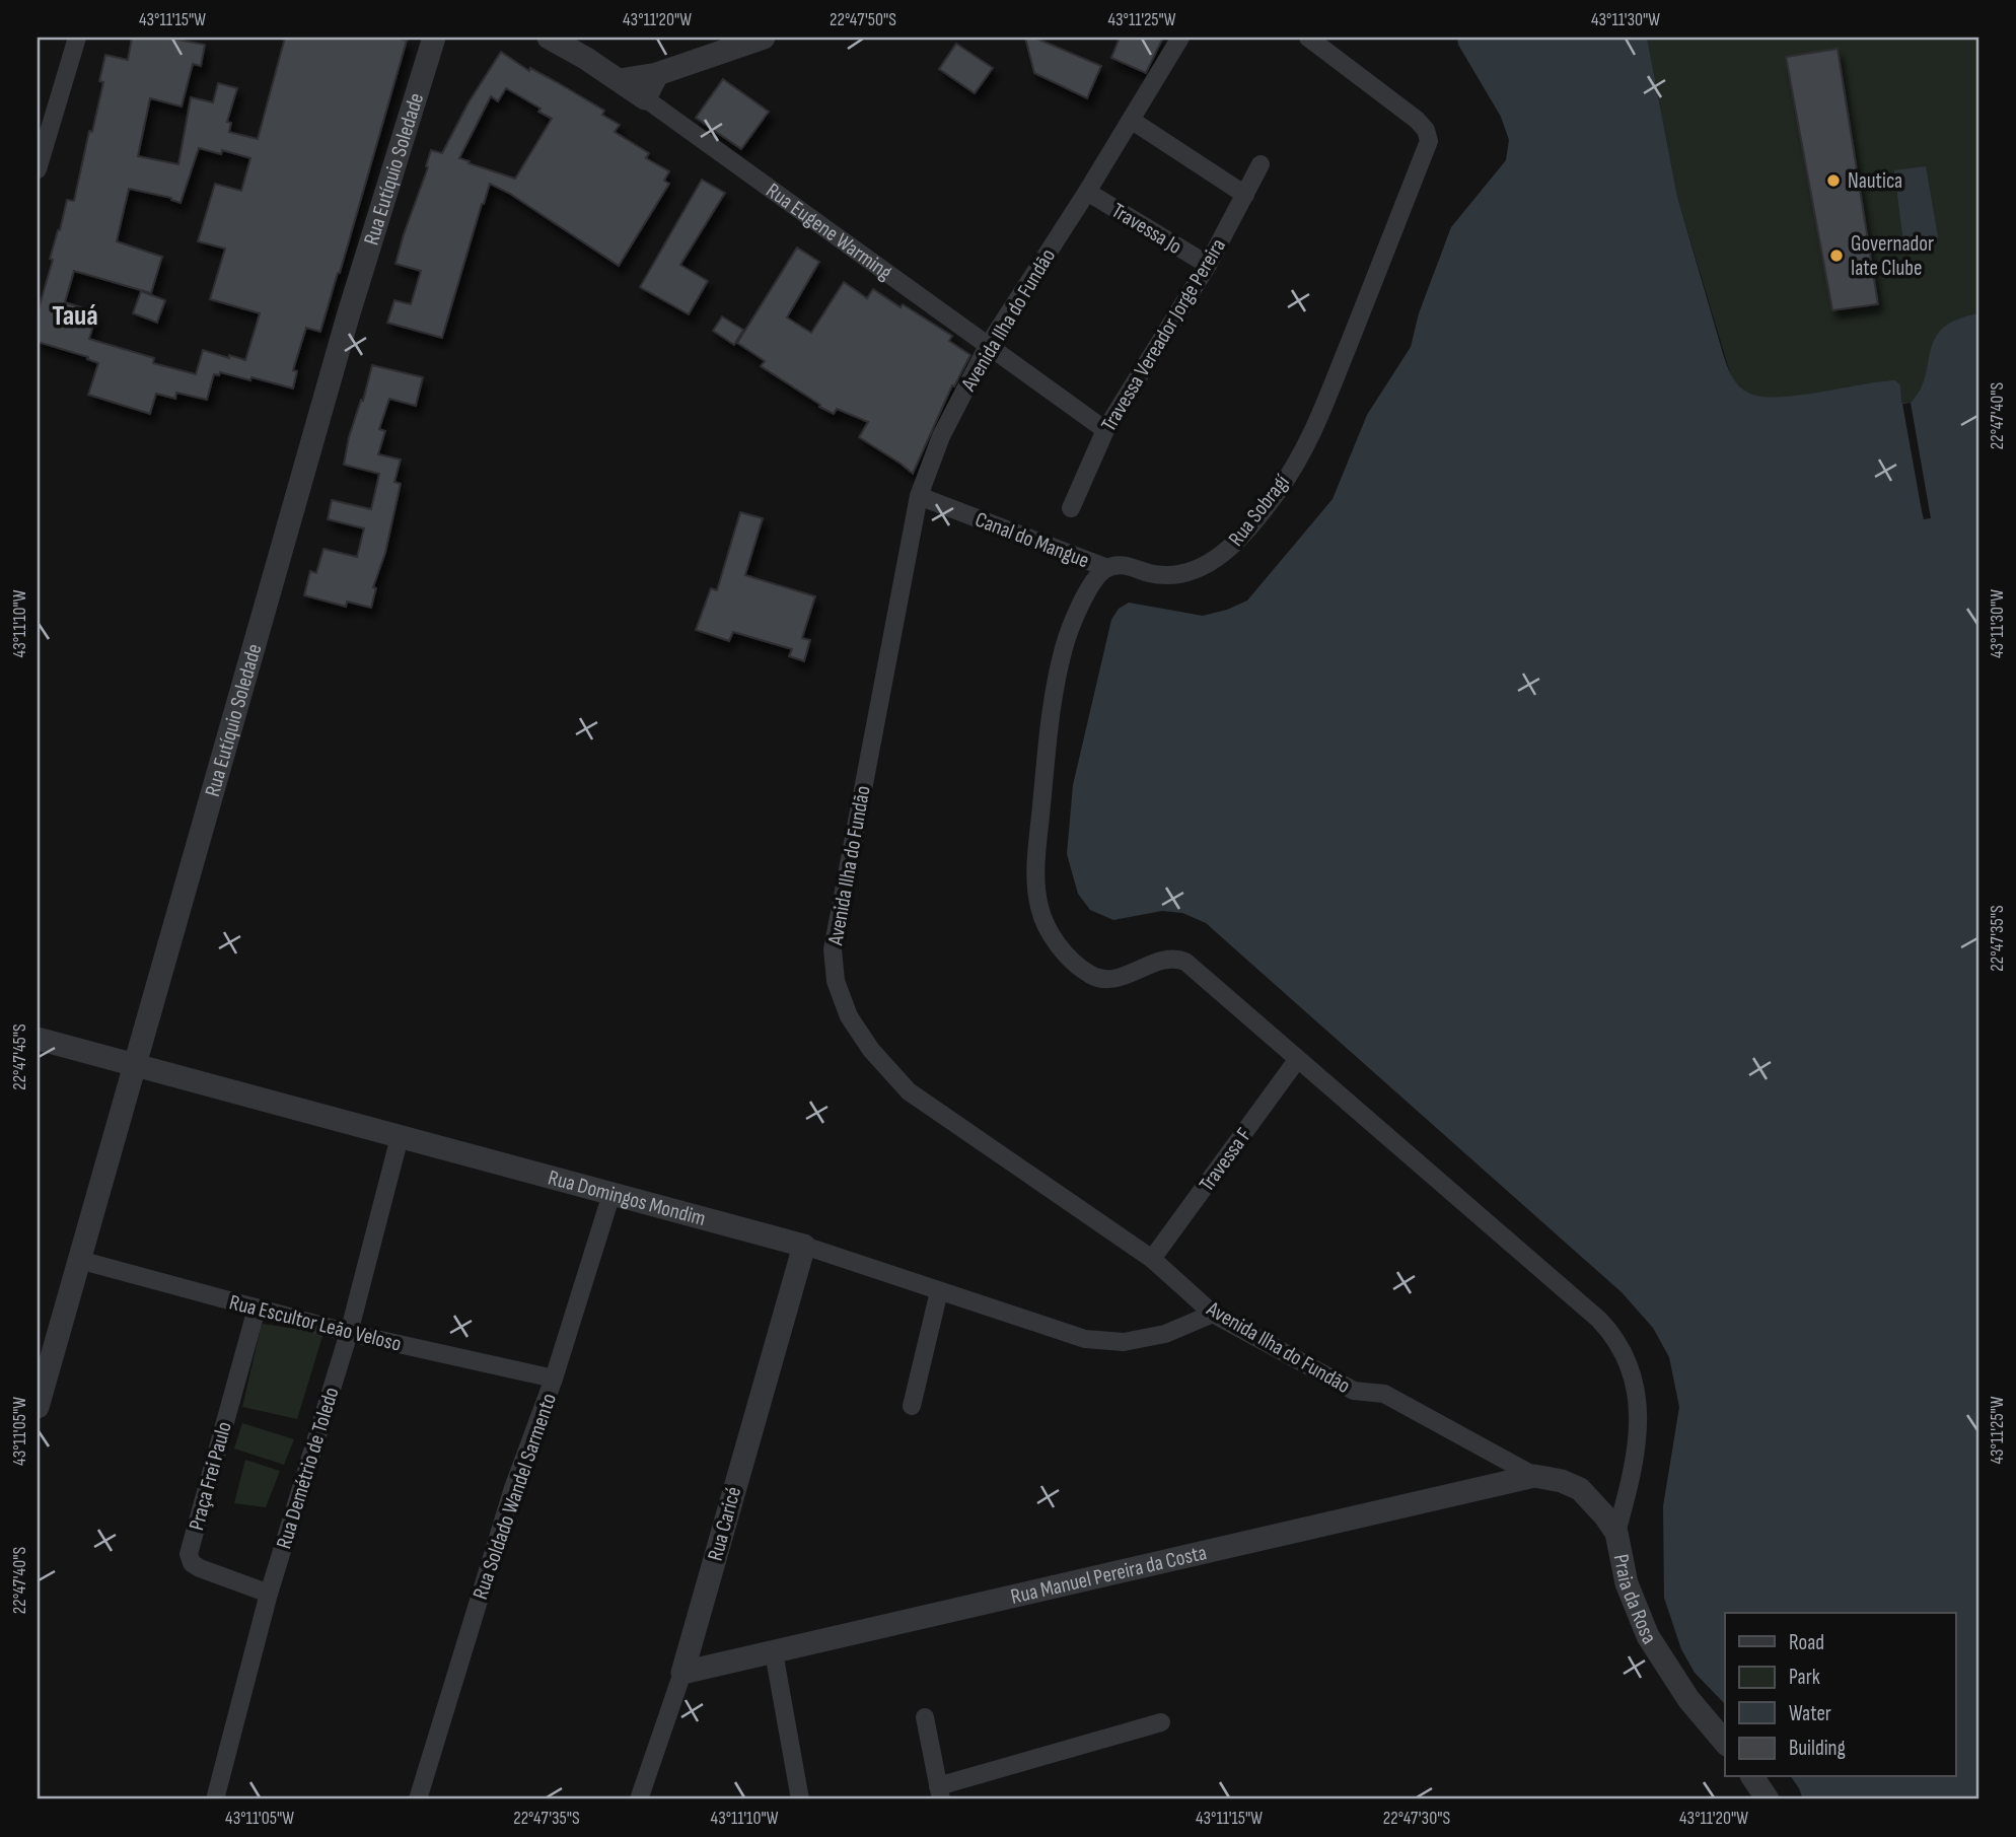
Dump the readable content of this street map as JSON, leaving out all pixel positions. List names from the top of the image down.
{
  "streets": {
    "street": [
      "Rua Eutíquio Soledade",
      "Travessa Jo",
      "Rua Eugene Warming",
      "Avenida Ilha do Fundão",
      "Travessa Vereador Jorge Pereira",
      "Rua Sobragí",
      "Canal do Mangue",
      "Travessa F",
      "Rua Domingos Mondim",
      "Rua Escultor Leão Veloso",
      "Rua Demétrio de Toledo",
      "Praça Frei Paulo",
      "Rua Soldado Wandel Sarmento",
      "Rua Caricé",
      "Rua Manuel Pereira da Costa",
      "Praia da Rosa"
    ]
  },
  "crossings": [
    ["Rua Eutíquio Soledade", "Rua Domingos Mondim"],
    ["Rua Eutíquio Soledade", "Rua Escultor Leão Veloso"],
    ["Travessa Jo", "Avenida Ilha do Fundão"],
    ["Travessa Jo", "Travessa Vereador Jorge Pereira"],
    ["Rua Eugene Warming", "Avenida Ilha do Fundão"],
    ["Rua Eugene Warming", "Travessa Vereador Jorge Pereira"],
    ["Avenida Ilha do Fundão", "Canal do Mangue"],
    ["Avenida Ilha do Fundão", "Travessa F"],
    ["Avenida Ilha do Fundão", "Rua Domingos Mondim"],
    ["Avenida Ilha do Fundão", "Rua Manuel Pereira da Costa"],
    ["Avenida Ilha do Fundão", "Praia da Rosa"],
    ["Rua Sobragí", "Canal do Mangue"],
    ["Rua Domingos Mondim", "Rua Demétrio de Toledo"],
    ["Rua Domingos Mondim", "Rua Soldado Wandel Sarmento"],
    ["Rua Domingos Mondim", "Rua Caricé"],
    ["Rua Escultor Leão Veloso", "Rua Demétrio de Toledo"],
    ["Rua Escultor Leão Veloso", "Praça Frei Paulo"],
    ["Rua Escultor Leão Veloso", "Rua Soldado Wandel Sarmento"],
    ["Rua Demétrio de Toledo", "Praça Frei Paulo"],
    ["Rua Caricé", "Rua Manuel Pereira da Costa"],
    ["Rua Manuel Pereira da Costa", "Praia da Rosa"]
  ],
  "districts": ["Tauá"],
  "places": ["Nautica", "Governador Iate Clube"],
  "legend": [
    "Road",
    "Park",
    "Water",
    "Building"
  ],
  "coordinates": [
    "43°11'15\"W",
    "43°11'20\"W",
    "22°47'50\"S",
    "43°11'25\"W",
    "43°11'30\"W",
    "22°47'40\"S",
    "43°11'10\"W",
    "22°47'35\"S",
    "22°47'45\"S",
    "43°11'05\"W",
    "22°47'30\"S"
  ]
}
